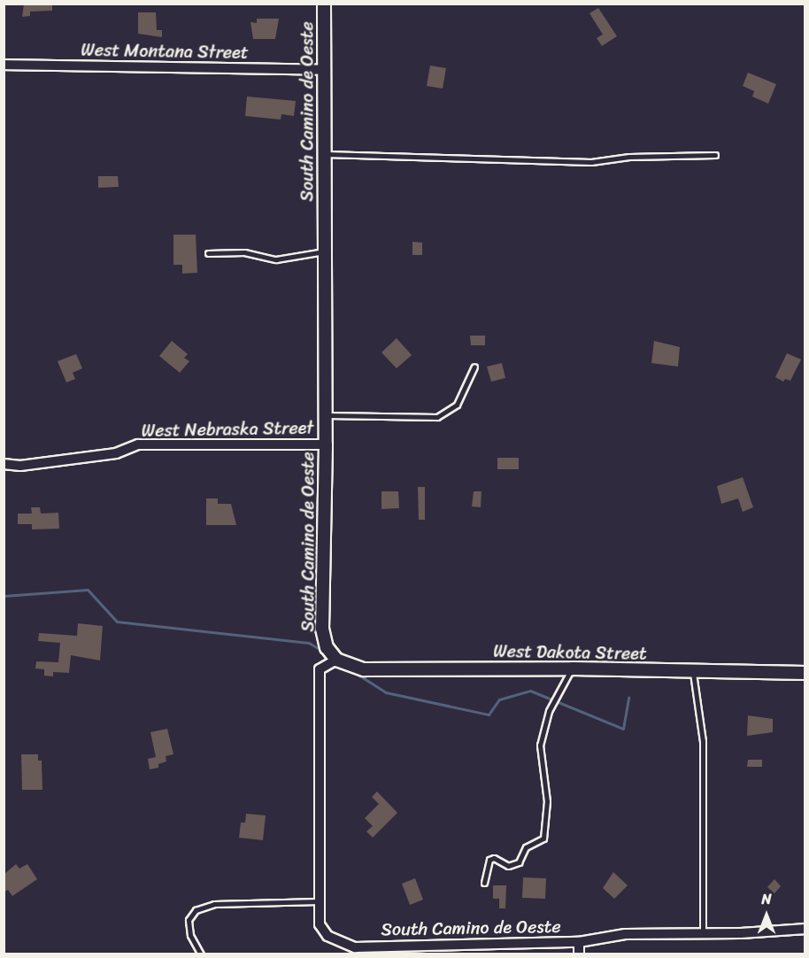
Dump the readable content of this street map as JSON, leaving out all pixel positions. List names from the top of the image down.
{
  "streets": {
    "street": [
      "West Montana Street",
      "South Camino de Oeste",
      "West Nebraska Street",
      "West Dakota Street"
    ]
  },
  "crossings": [
    ["West Montana Street", "South Camino de Oeste"],
    ["South Camino de Oeste", "West Nebraska Street"],
    ["South Camino de Oeste", "West Dakota Street"]
  ],
  "north": "top"
}
